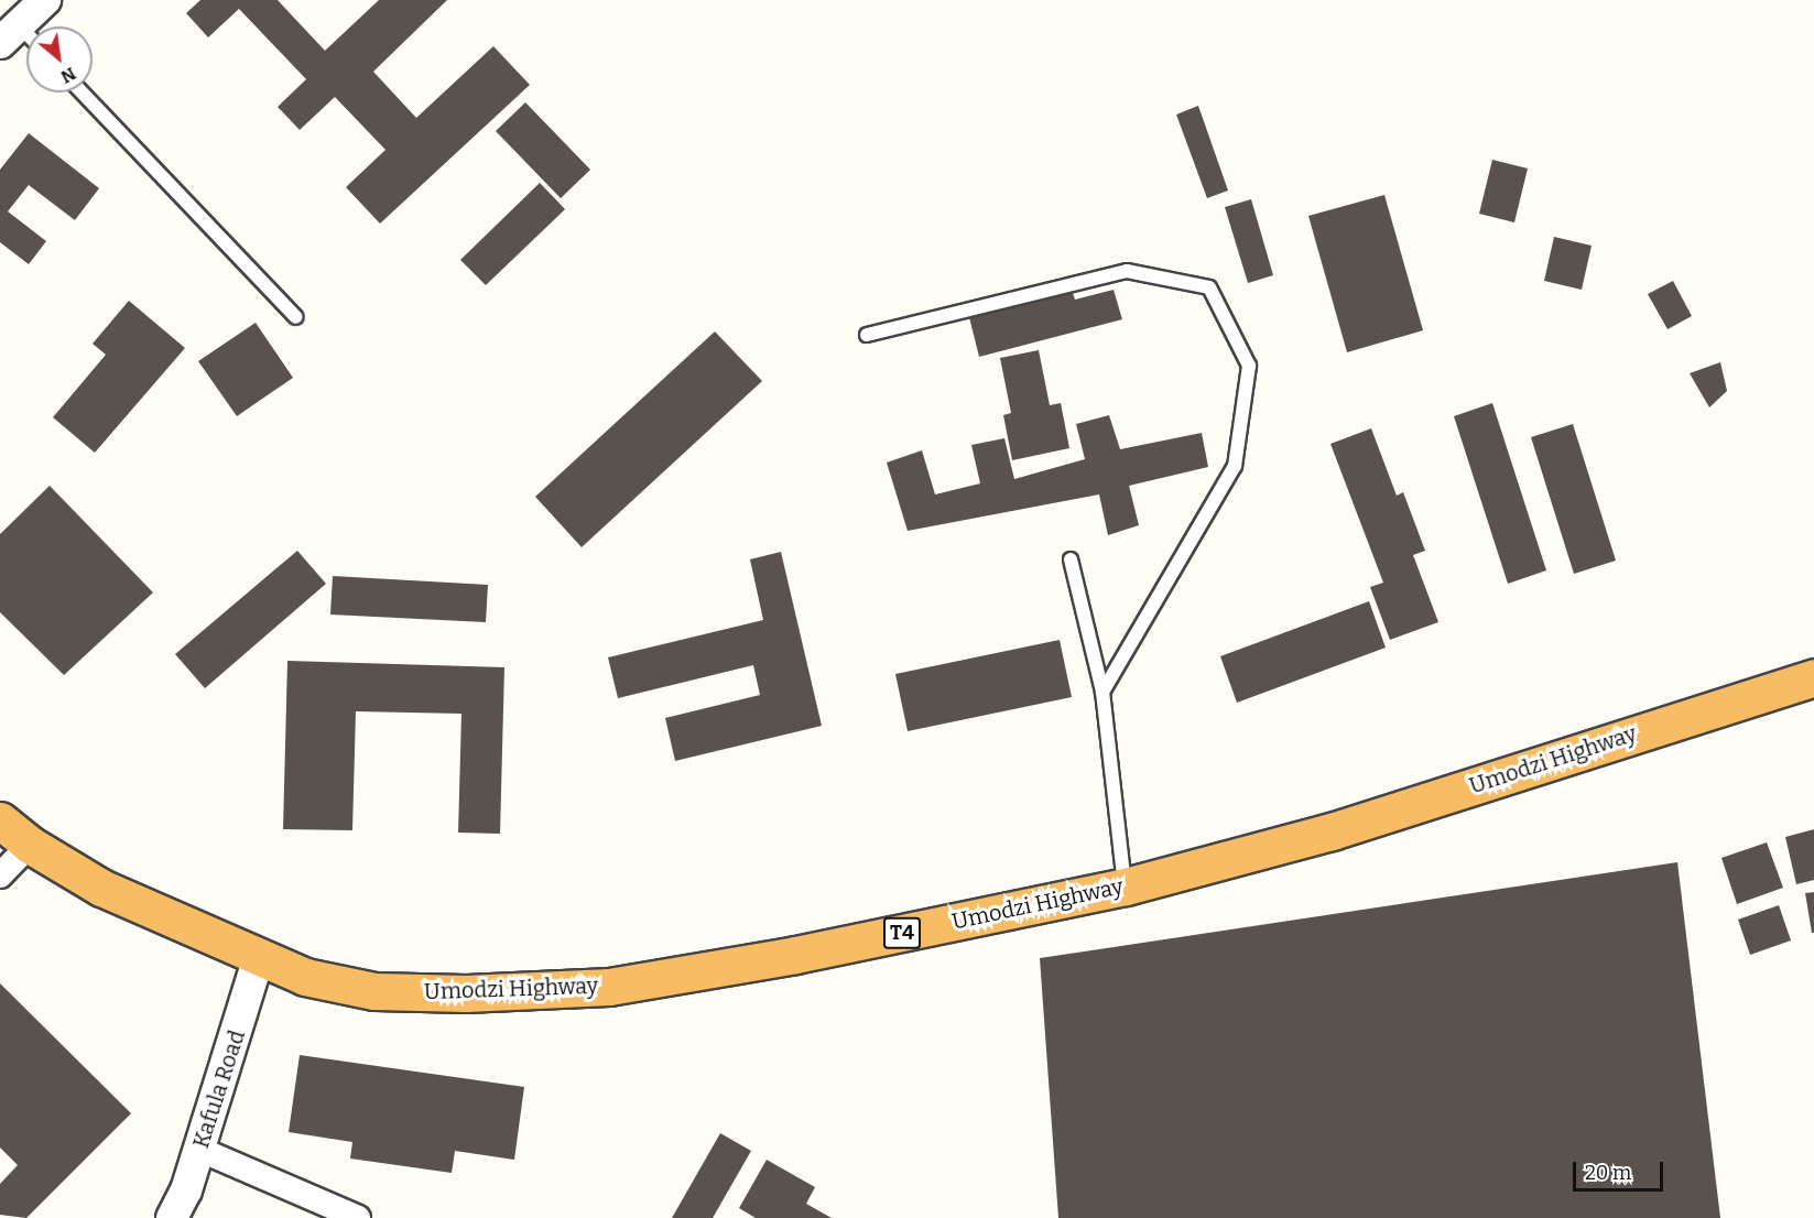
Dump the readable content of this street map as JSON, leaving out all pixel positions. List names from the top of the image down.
{
  "streets": {
    "highway": ["Umodzi Highway", "T4"],
    "street": ["Kafula Road"]
  },
  "crossings": [
    ["Umodzi Highway", "Kafula Road"]
  ],
  "scale_bar": "20 m",
  "north": "bottom right"
}
